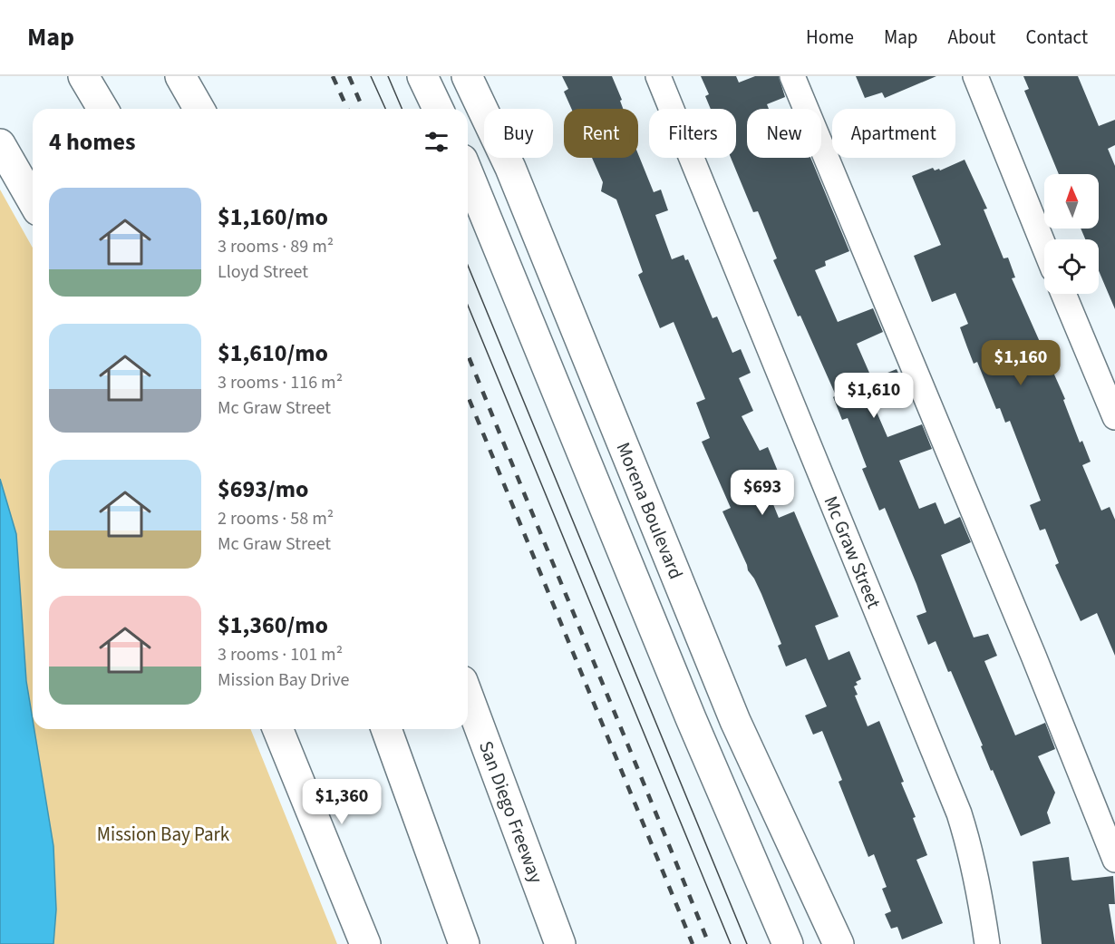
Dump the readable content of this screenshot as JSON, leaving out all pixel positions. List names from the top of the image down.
{
  "streets": {
    "main road": ["Morena Boulevard", "San Diego Freeway"],
    "street": ["Mc Graw Street"]
  },
  "parks": ["Mission Bay Park"],
  "north": "top",
  "page": {
    "header": "Map",
    "nav": [
      "Home",
      "Map",
      "About",
      "Contact"
    ],
    "chip": [
      "Buy",
      "Rent",
      "Filters",
      "New",
      "Apartment"
    ],
    "heading": "4 homes",
    "list": [
      {
        "name": "$1,160/mo",
        "note": "3 rooms · 89 m² · Lloyd Street"
      },
      {
        "name": "$1,610/mo",
        "note": "3 rooms · 116 m² · Mc Graw Street"
      },
      {
        "name": "$693/mo",
        "note": "2 rooms · 58 m² · Mc Graw Street"
      },
      {
        "name": "$1,360/mo",
        "note": "3 rooms · 101 m² · Mission Bay Drive"
      }
    ],
    "price": [
      "$1,160",
      "$1,610",
      "$693",
      "$1,360"
    ]
  }
}
